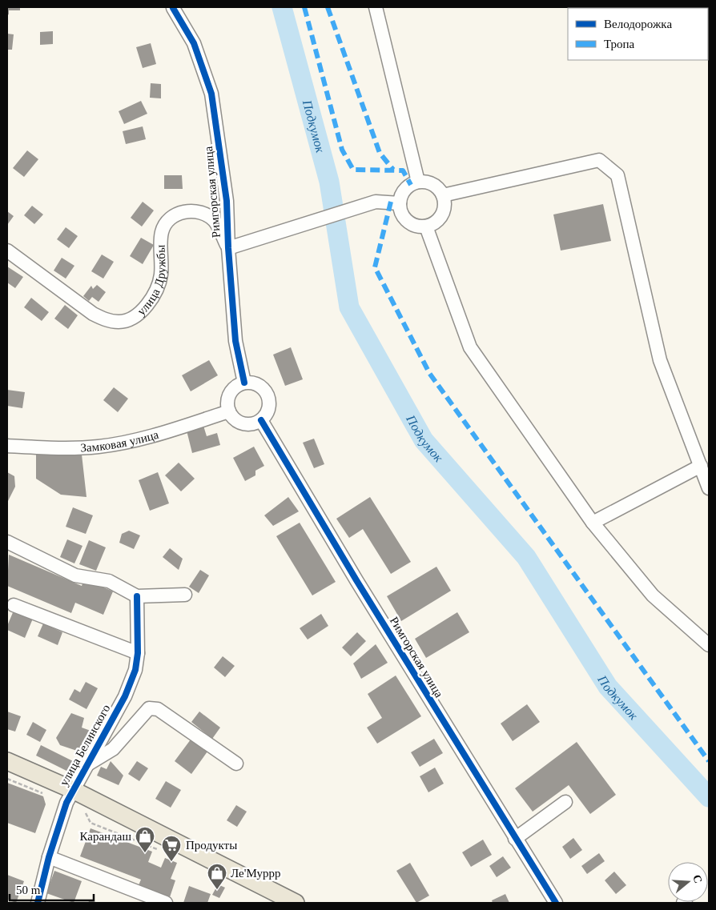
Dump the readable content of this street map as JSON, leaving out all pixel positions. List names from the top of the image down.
{
  "streets": {
    "street": [
      "Римгорская улица",
      "улица Дружбы",
      "Замковая улица",
      "улица Белинского"
    ]
  },
  "crossings": [
    ["Римгорская улица", "улица Дружбы"],
    ["Римгорская улица", "Замковая улица"]
  ],
  "water": ["Подкумок"],
  "places": {
    "shop": ["Карандаш", "Ле'Муррр"],
    "supermarket": ["Продукты"]
  },
  "legend": ["Велодорожка", "Тропа"],
  "scale_bar": "50 m",
  "north": "right"
}
